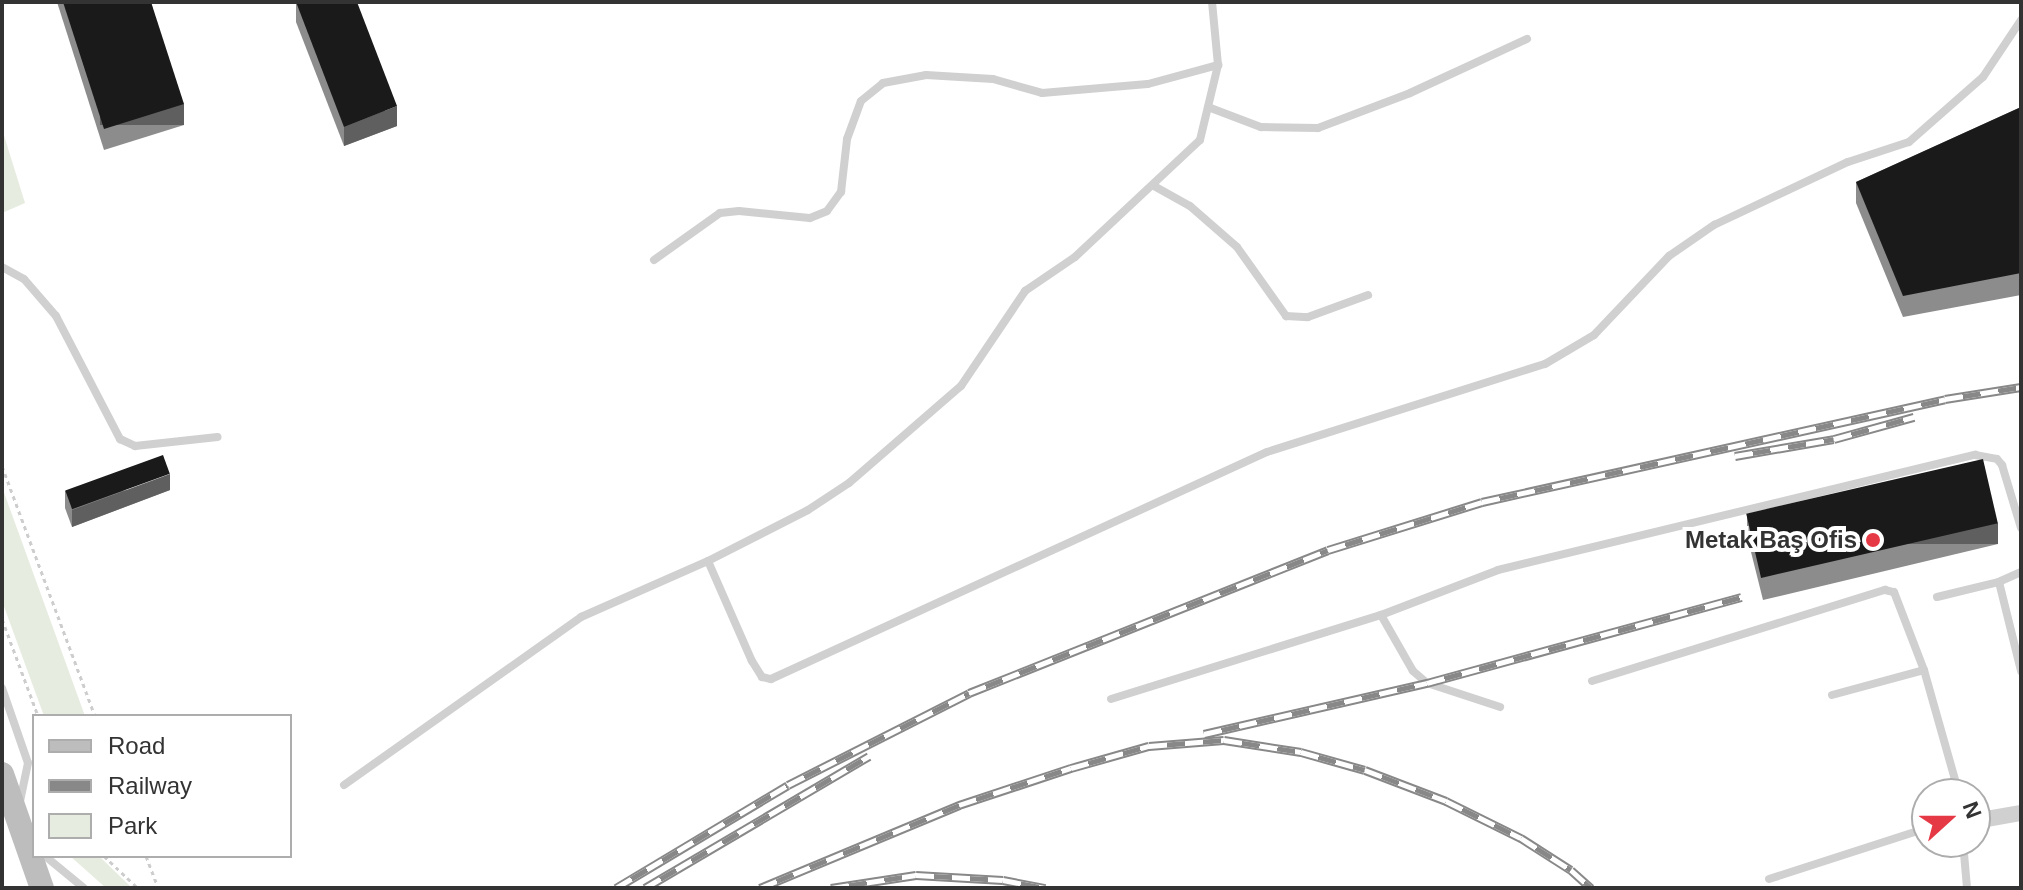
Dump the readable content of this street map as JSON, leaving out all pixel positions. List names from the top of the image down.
{
  "places": ["Metak Baş Ofis"],
  "legend": ["Road", "Railway", "Park"],
  "north": "right"
}
